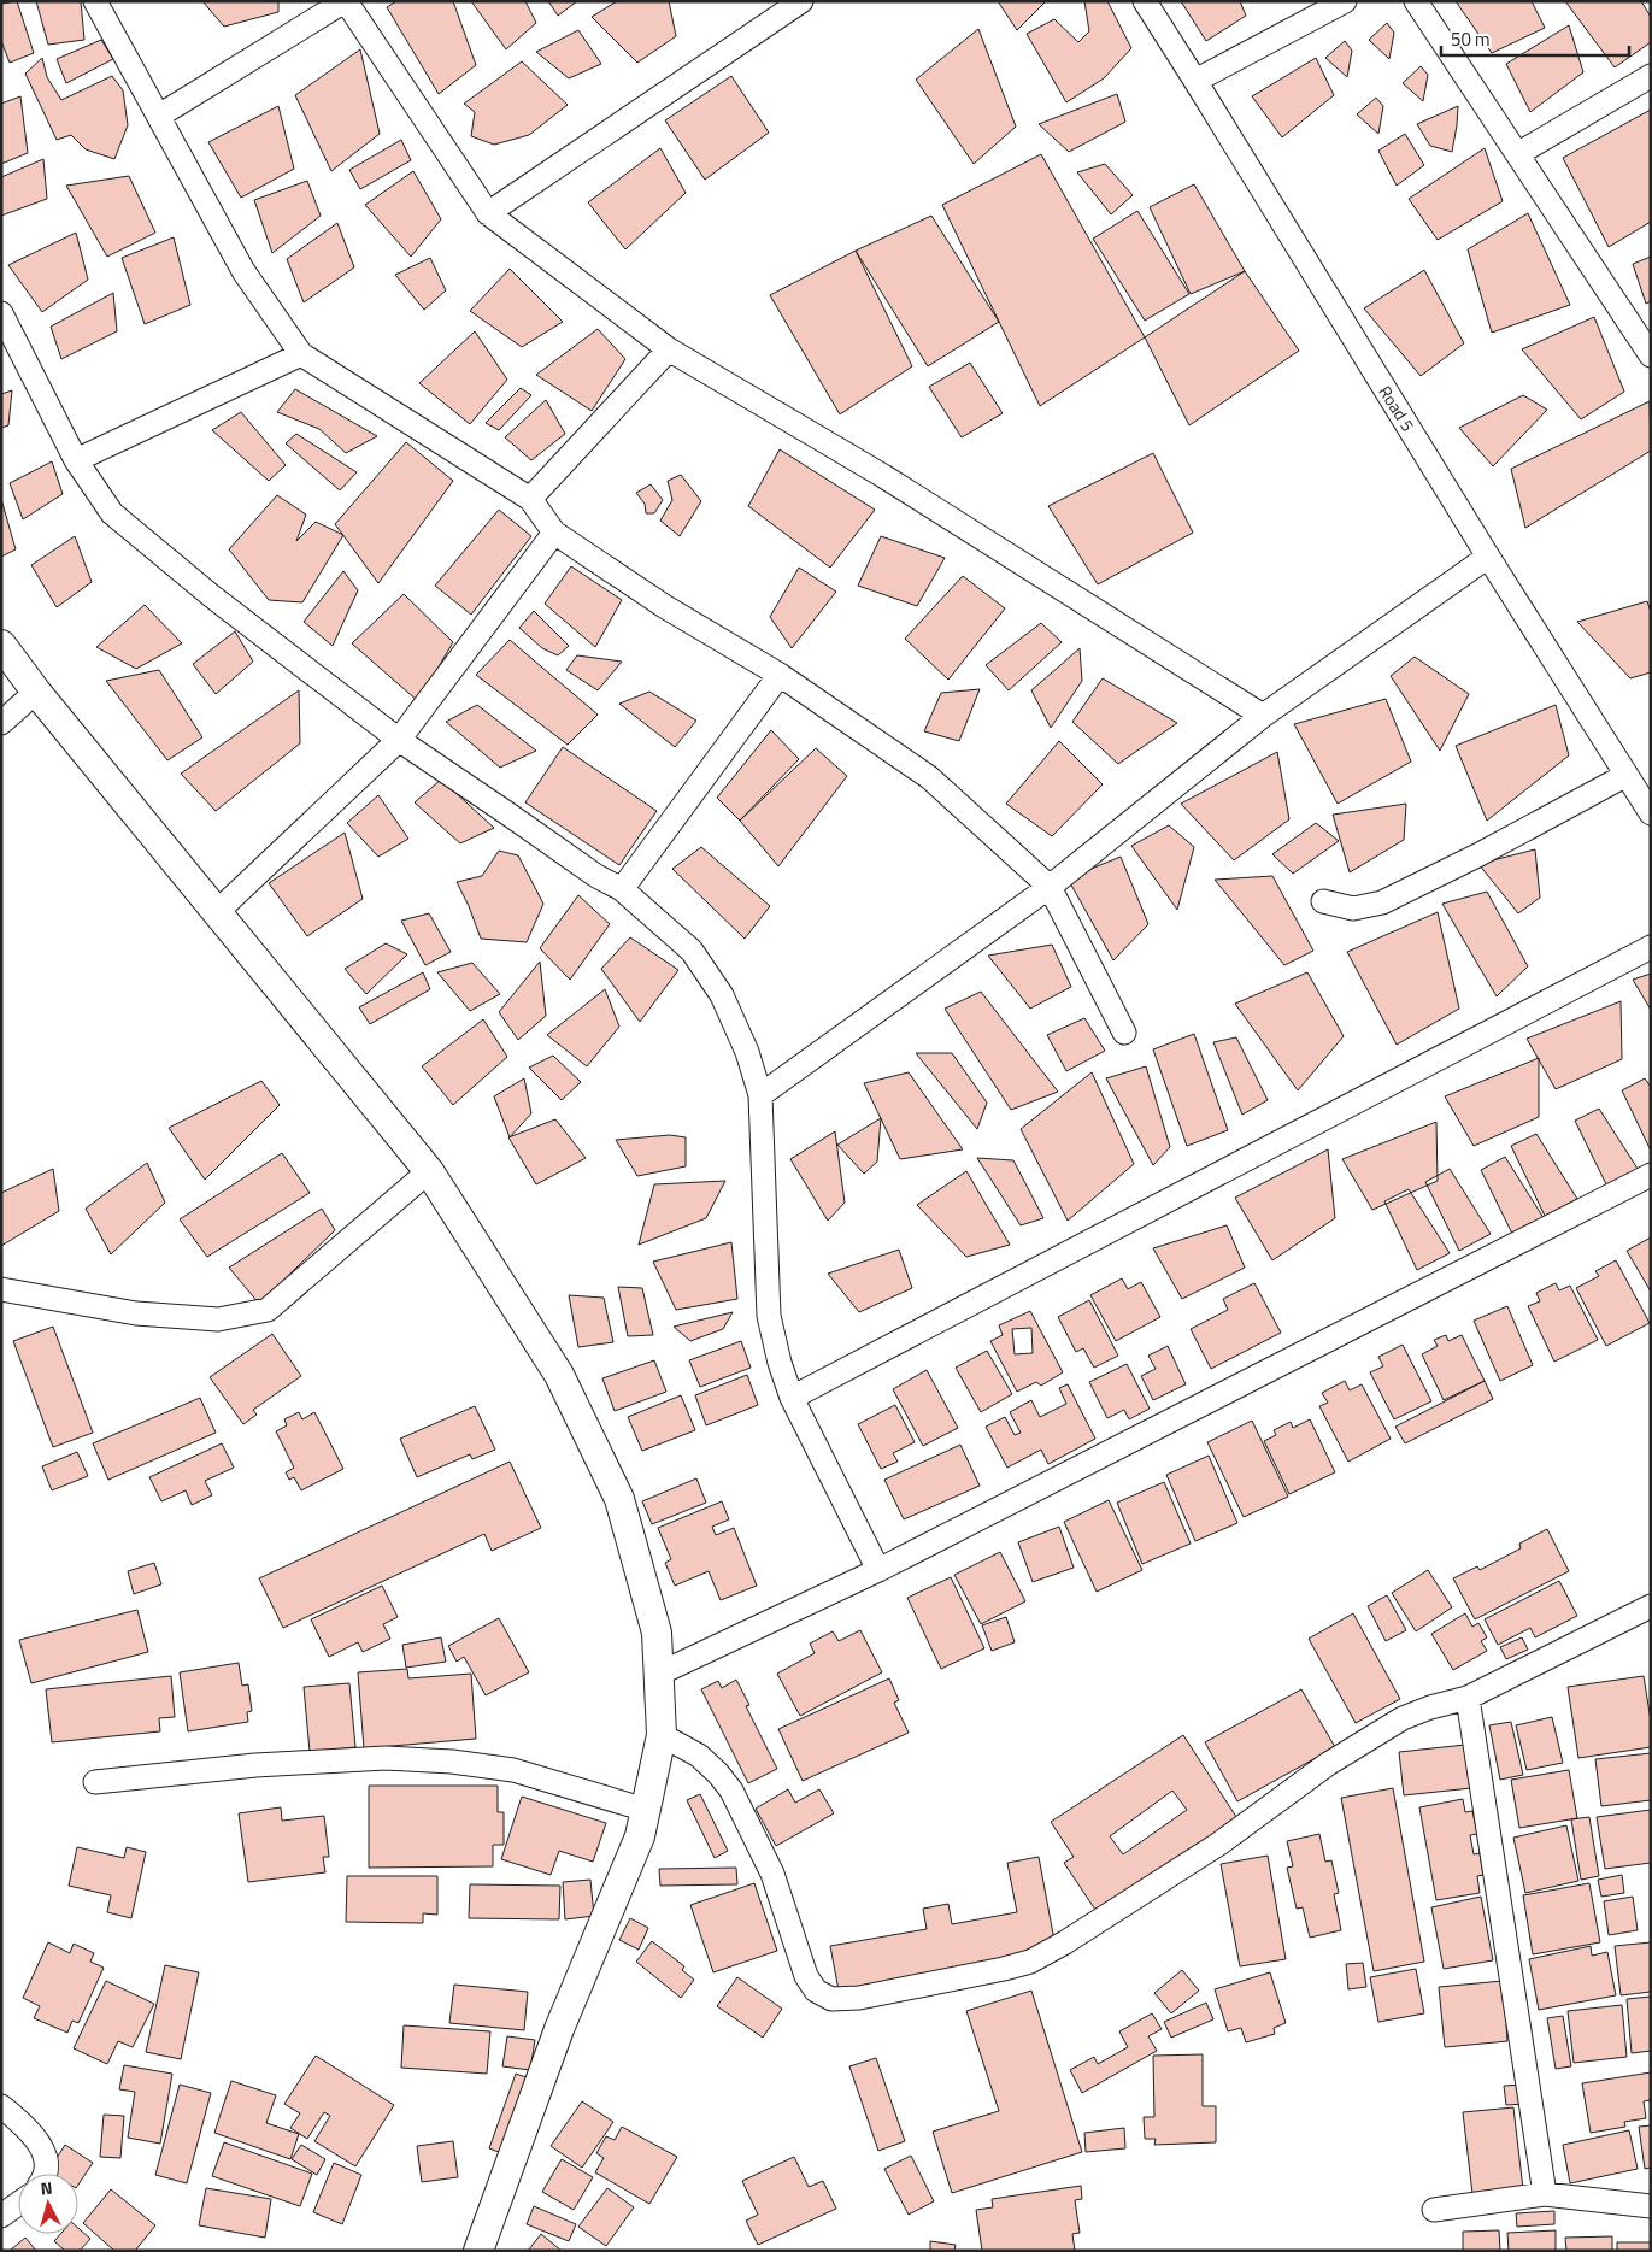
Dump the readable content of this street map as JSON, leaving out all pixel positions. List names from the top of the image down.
{
  "streets": {
    "street": ["Road 5"]
  },
  "scale_bar": "50 m",
  "north": "top"
}
